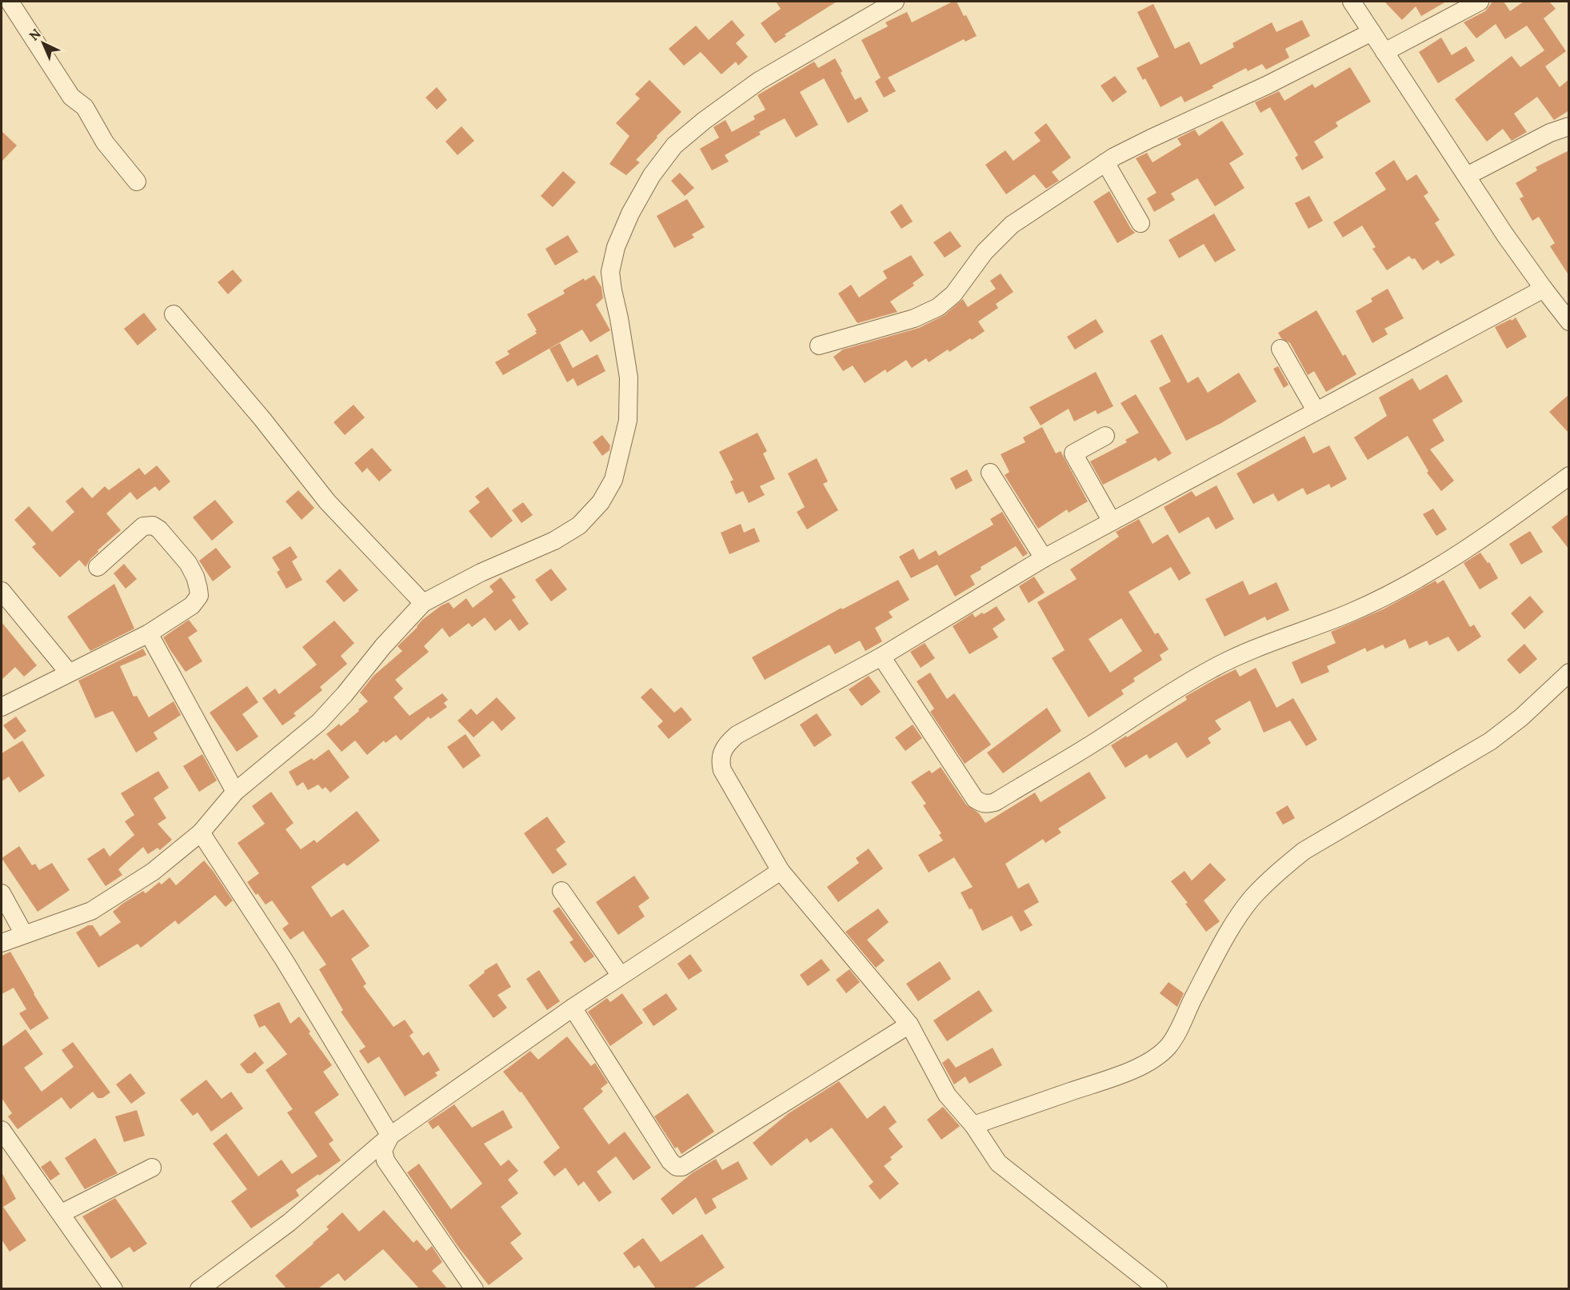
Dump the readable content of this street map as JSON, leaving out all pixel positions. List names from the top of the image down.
{
  "north": "top left"
}
